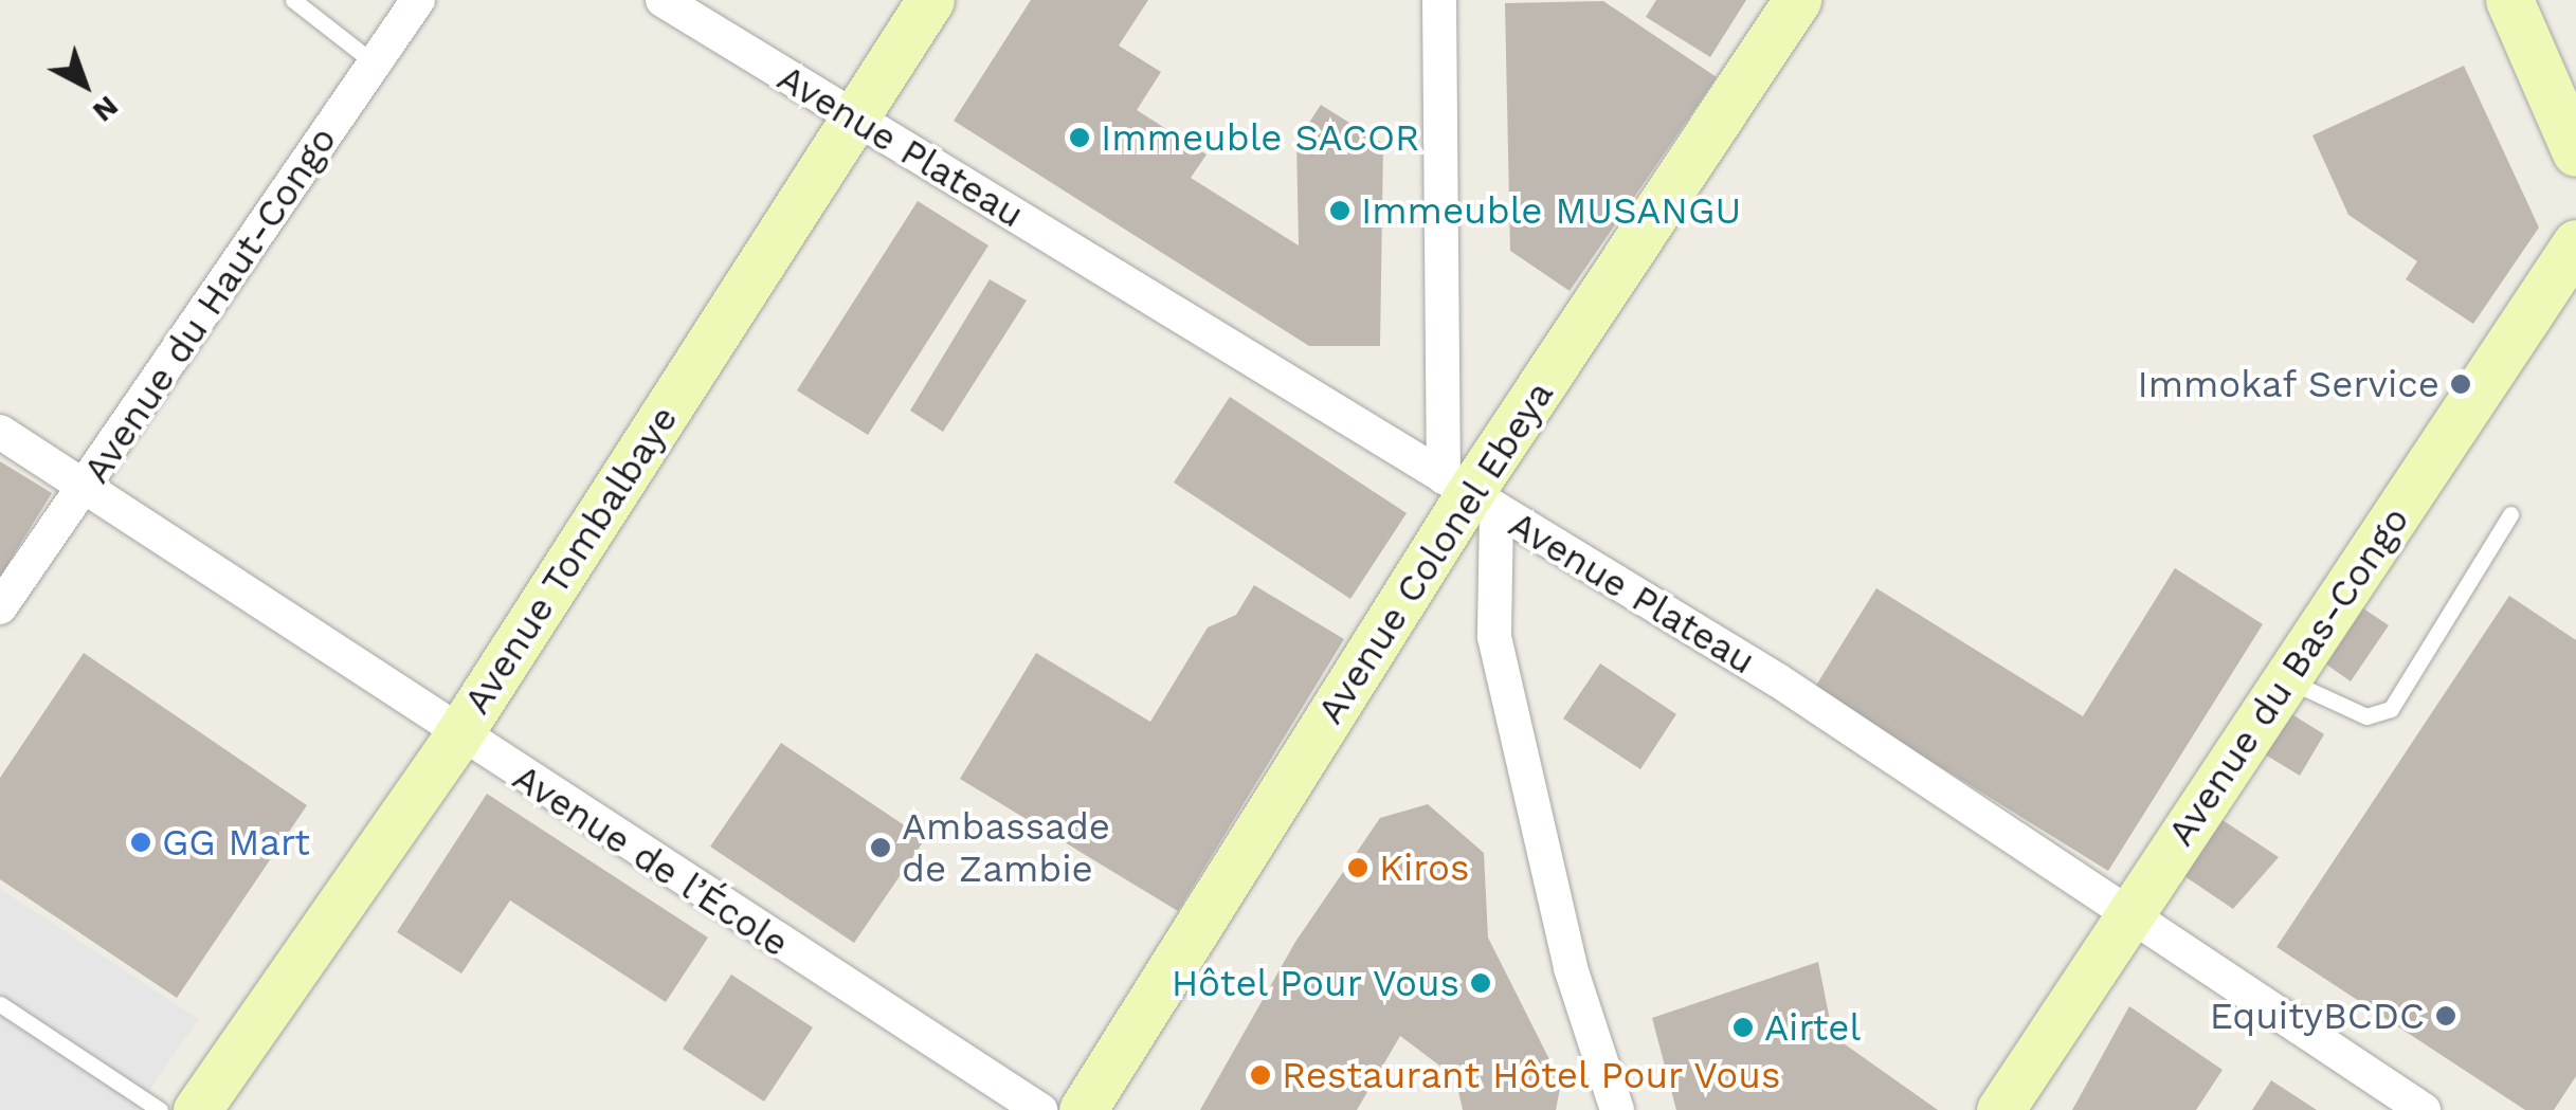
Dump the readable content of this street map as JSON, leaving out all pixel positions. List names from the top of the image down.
{
  "streets": {
    "street": [
      "Avenue Plateau",
      "Avenue du Haut-Congo",
      "Avenue Colonel Ebeya",
      "Avenue Tombalbaye",
      "Avenue du Bas-Congo",
      "Avenue de l’École"
    ]
  },
  "crossings": [
    ["Avenue Plateau", "Avenue Colonel Ebeya"],
    ["Avenue Plateau", "Avenue Tombalbaye"],
    ["Avenue Plateau", "Avenue du Bas-Congo"],
    ["Avenue du Haut-Congo", "Avenue de l’École"],
    ["Avenue Tombalbaye", "Avenue de l’École"]
  ],
  "places": [
    "Immeuble SACOR",
    "Immeuble MUSANGU",
    "Immokaf Service",
    "GG Mart",
    "Ambassade de Zambie",
    "Kiros",
    "Hôtel Pour Vous",
    "EquityBCDC",
    "Airtel",
    "Restaurant Hôtel Pour Vous"
  ],
  "north": "bottom right"
}
